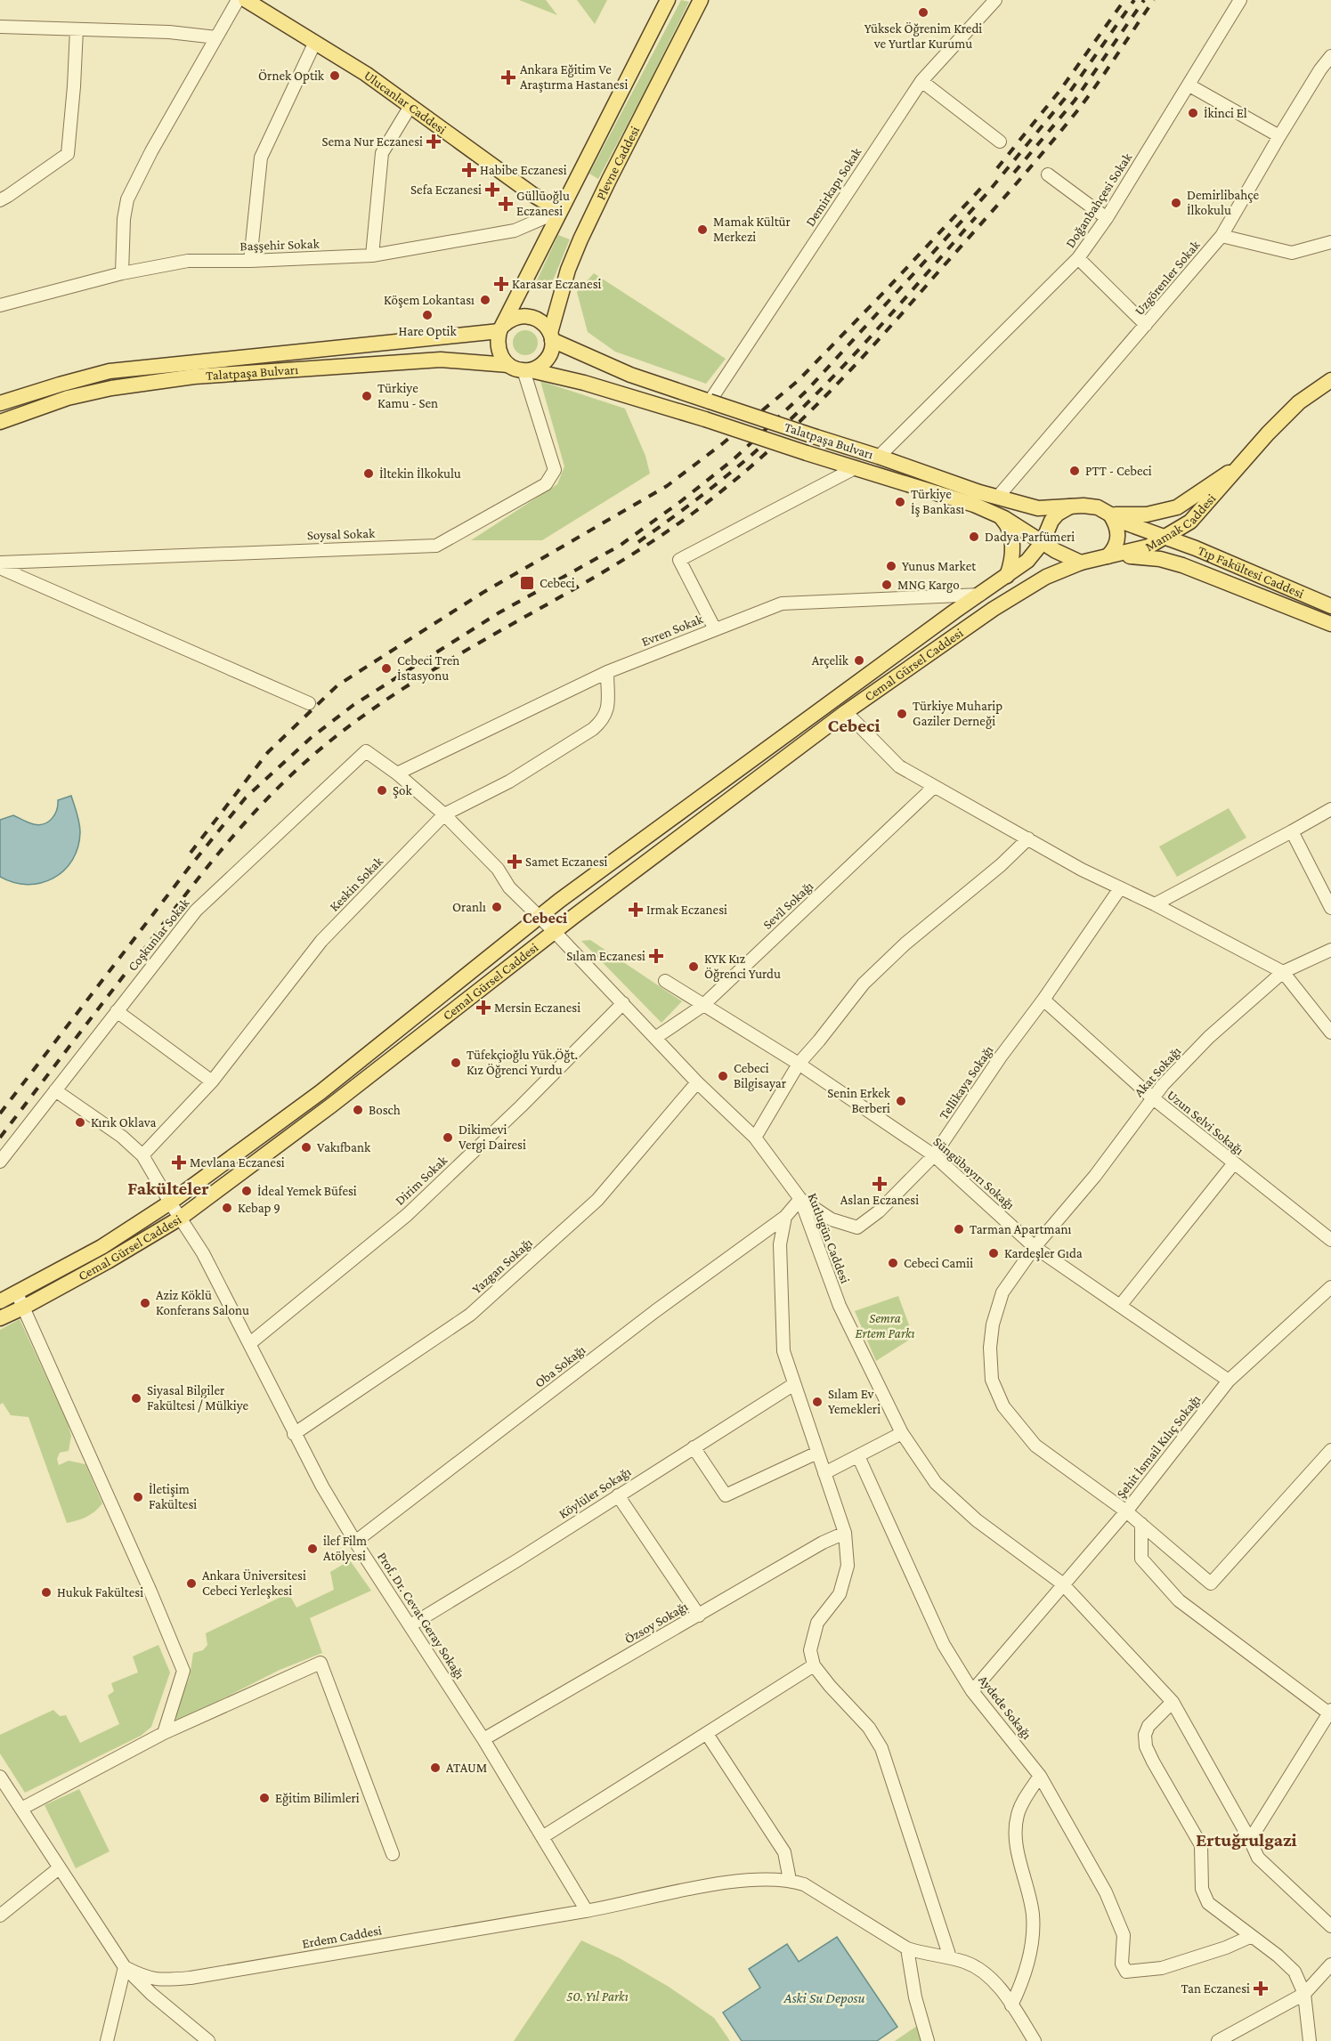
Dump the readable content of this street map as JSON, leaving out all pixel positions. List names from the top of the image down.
{
  "streets": {
    "main road": [
      "Ulucanlar Caddesi",
      "Plevne Caddesi",
      "Talatpaşa Bulvarı",
      "Mamak Caddesi",
      "Tıp Fakültesi Caddesi",
      "Cemal Gürsel Caddesi"
    ],
    "street": [
      "Demirkapı Sokak",
      "Doğanbahçesi Sokak",
      "Başşehir Sokak",
      "Uzgörenler Sokak",
      "Soysal Sokak",
      "Evren Sokak",
      "Keskin Sokak",
      "Sevil Sokağı",
      "Coşkunlar Sokak",
      "Akat Sokağı",
      "Tellikaya Sokağı",
      "Uzun Selvi Sokağı",
      "Süngübayırı Sokağı",
      "Dirim Sokak",
      "Kutlugün Caddesi",
      "Yazgan Sokağı",
      "Oba Sokağı",
      "Şehit İsmail Kılıç Sokağı",
      "Köylüler Sokağı",
      "Prof. Dr. Cevat Geray Sokağı",
      "Özsoy Sokağı",
      "Aydede Sokağı",
      "Erdem Caddesi"
    ]
  },
  "crossings": [
    ["Ulucanlar Caddesi", "Başşehir Sokak"],
    ["Plevne Caddesi", "Talatpaşa Bulvarı"],
    ["Plevne Caddesi", "Soysal Sokak"],
    ["Demirkapı Sokak", "Talatpaşa Bulvarı"],
    ["Doğanbahçesi Sokak", "Talatpaşa Bulvarı"],
    ["Uzgörenler Sokak", "Talatpaşa Bulvarı"],
    ["Talatpaşa Bulvarı", "Mamak Caddesi"],
    ["Talatpaşa Bulvarı", "Soysal Sokak"],
    ["Talatpaşa Bulvarı", "Tıp Fakültesi Caddesi"],
    ["Talatpaşa Bulvarı", "Cemal Gürsel Caddesi"],
    ["Mamak Caddesi", "Tıp Fakültesi Caddesi"],
    ["Mamak Caddesi", "Cemal Gürsel Caddesi"],
    ["Tıp Fakültesi Caddesi", "Cemal Gürsel Caddesi"],
    ["Evren Sokak", "Cemal Gürsel Caddesi"],
    ["Evren Sokak", "Keskin Sokak"],
    ["Evren Sokak", "Kutlugün Caddesi"],
    ["Cemal Gürsel Caddesi", "Kutlugün Caddesi"],
    ["Cemal Gürsel Caddesi", "Prof. Dr. Cevat Geray Sokağı"],
    ["Keskin Sokak", "Kutlugün Caddesi"],
    ["Keskin Sokak", "Prof. Dr. Cevat Geray Sokağı"],
    ["Sevil Sokağı", "Süngübayırı Sokağı"],
    ["Sevil Sokağı", "Kutlugün Caddesi"],
    ["Coşkunlar Sokak", "Kutlugün Caddesi"],
    ["Coşkunlar Sokak", "Prof. Dr. Cevat Geray Sokağı"],
    ["Akat Sokağı", "Uzun Selvi Sokağı"],
    ["Akat Sokağı", "Süngübayırı Sokağı"],
    ["Akat Sokağı", "Şehit İsmail Kılıç Sokağı"],
    ["Tellikaya Sokağı", "Uzun Selvi Sokağı"],
    ["Tellikaya Sokağı", "Süngübayırı Sokağı"],
    ["Tellikaya Sokağı", "Kutlugün Caddesi"],
    ["Tellikaya Sokağı", "Oba Sokağı"],
    ["Süngübayırı Sokağı", "Şehit İsmail Kılıç Sokağı"],
    ["Dirim Sokak", "Kutlugün Caddesi"],
    ["Dirim Sokak", "Prof. Dr. Cevat Geray Sokağı"],
    ["Kutlugün Caddesi", "Yazgan Sokağı"],
    ["Kutlugün Caddesi", "Oba Sokağı"],
    ["Yazgan Sokağı", "Prof. Dr. Cevat Geray Sokağı"],
    ["Oba Sokağı", "Prof. Dr. Cevat Geray Sokağı"],
    ["Köylüler Sokağı", "Prof. Dr. Cevat Geray Sokağı"],
    ["Prof. Dr. Cevat Geray Sokağı", "Özsoy Sokağı"],
    ["Prof. Dr. Cevat Geray Sokağı", "Erdem Caddesi"]
  ],
  "districts": [
    "Cebeci",
    "Cebeci",
    "Fakülteler",
    "Ertuğrulgazi"
  ],
  "water": ["Aski Su Deposu"],
  "parks": ["Semra Ertem Parkı", "50. Yıl Parkı"],
  "places": {
    "other": [
      "Yüksek Öğrenim Kredi ve Yurtlar Kurumu",
      "Örnek Optik",
      "İkinci El",
      "Demirlibahçe İlkokulu",
      "Mamak Kültür Merkezi",
      "Köşem Lokantası",
      "Hare Optik",
      "Türkiye Kamu - Sen",
      "PTT - Cebeci",
      "İltekin İlkokulu",
      "Türkiye İş Bankası",
      "Dadya Parfümeri",
      "Yunus Market",
      "MNG Kargo",
      "Arçelik",
      "Cebeci Tren İstasyonu",
      "Türkiye Muharip Gaziler Derneği",
      "Şok",
      "Oranlı",
      "KYK Kız Öğrenci Yurdu",
      "Tüfekçioğlu Yük.Öğt. Kız Öğrenci Yurdu",
      "Cebeci Bilgisayar",
      "Senin Erkek Berberi",
      "Bosch",
      "Kırık Oklava",
      "Dikimevi Vergi Dairesi",
      "Vakıfbank",
      "İdeal Yemek Büfesi",
      "Kebap 9",
      "Tarman Apartmanı",
      "Kardeşler Gıda",
      "Cebeci Camii",
      "Aziz Köklü Konferans Salonu",
      "Siyasal Bilgiler Fakültesi / Mülkiye",
      "Sılam Ev Yemekleri",
      "İletişim Fakültesi",
      "ilef Film Atölyesi",
      "Ankara Üniversitesi Cebeci Yerleşkesi",
      "Hukuk Fakültesi",
      "ATAUM",
      "Eğitim Bilimleri"
    ],
    "health": [
      "Ankara Eğitim Ve Araştırma Hastanesi",
      "Sema Nur Eczanesi",
      "Habibe Eczanesi",
      "Sefa Eczanesi",
      "Güllüoğlu Eczanesi",
      "Karasar Eczanesi",
      "Samet Eczanesi",
      "Irmak Eczanesi",
      "Sılam Eczanesi",
      "Mersin Eczanesi",
      "Mevlana Eczanesi",
      "Aslan Eczanesi",
      "Tan Eczanesi"
    ],
    "transit": ["Cebeci"]
  }
}
